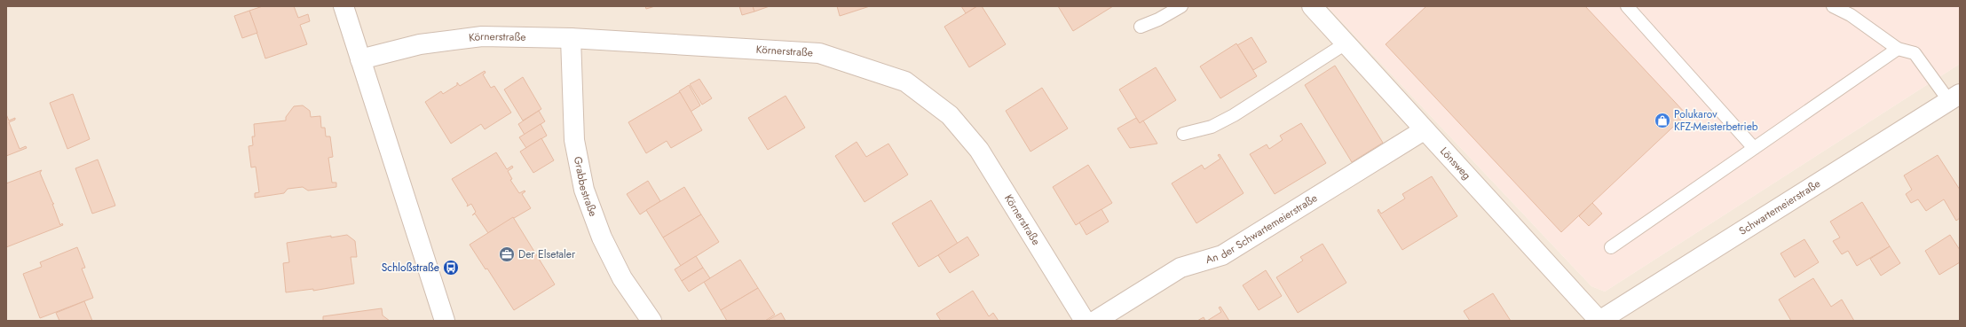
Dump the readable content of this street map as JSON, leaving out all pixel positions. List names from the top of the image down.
{
  "streets": {
    "street": [
      "Körnerstraße",
      "Lönsweg",
      "Grabbestraße",
      "Schwartemeierstraße",
      "An der Schwartemeierstraße"
    ]
  },
  "crossings": [
    ["Körnerstraße", "Grabbestraße"],
    ["Lönsweg", "Schwartemeierstraße"],
    ["Lönsweg", "An der Schwartemeierstraße"]
  ],
  "places": {
    "shop": ["Polukarov KFZ-Meisterbetrieb"],
    "office": ["Der Elsetaler"],
    "bus stop": ["Schloßstraße"]
  }
}
